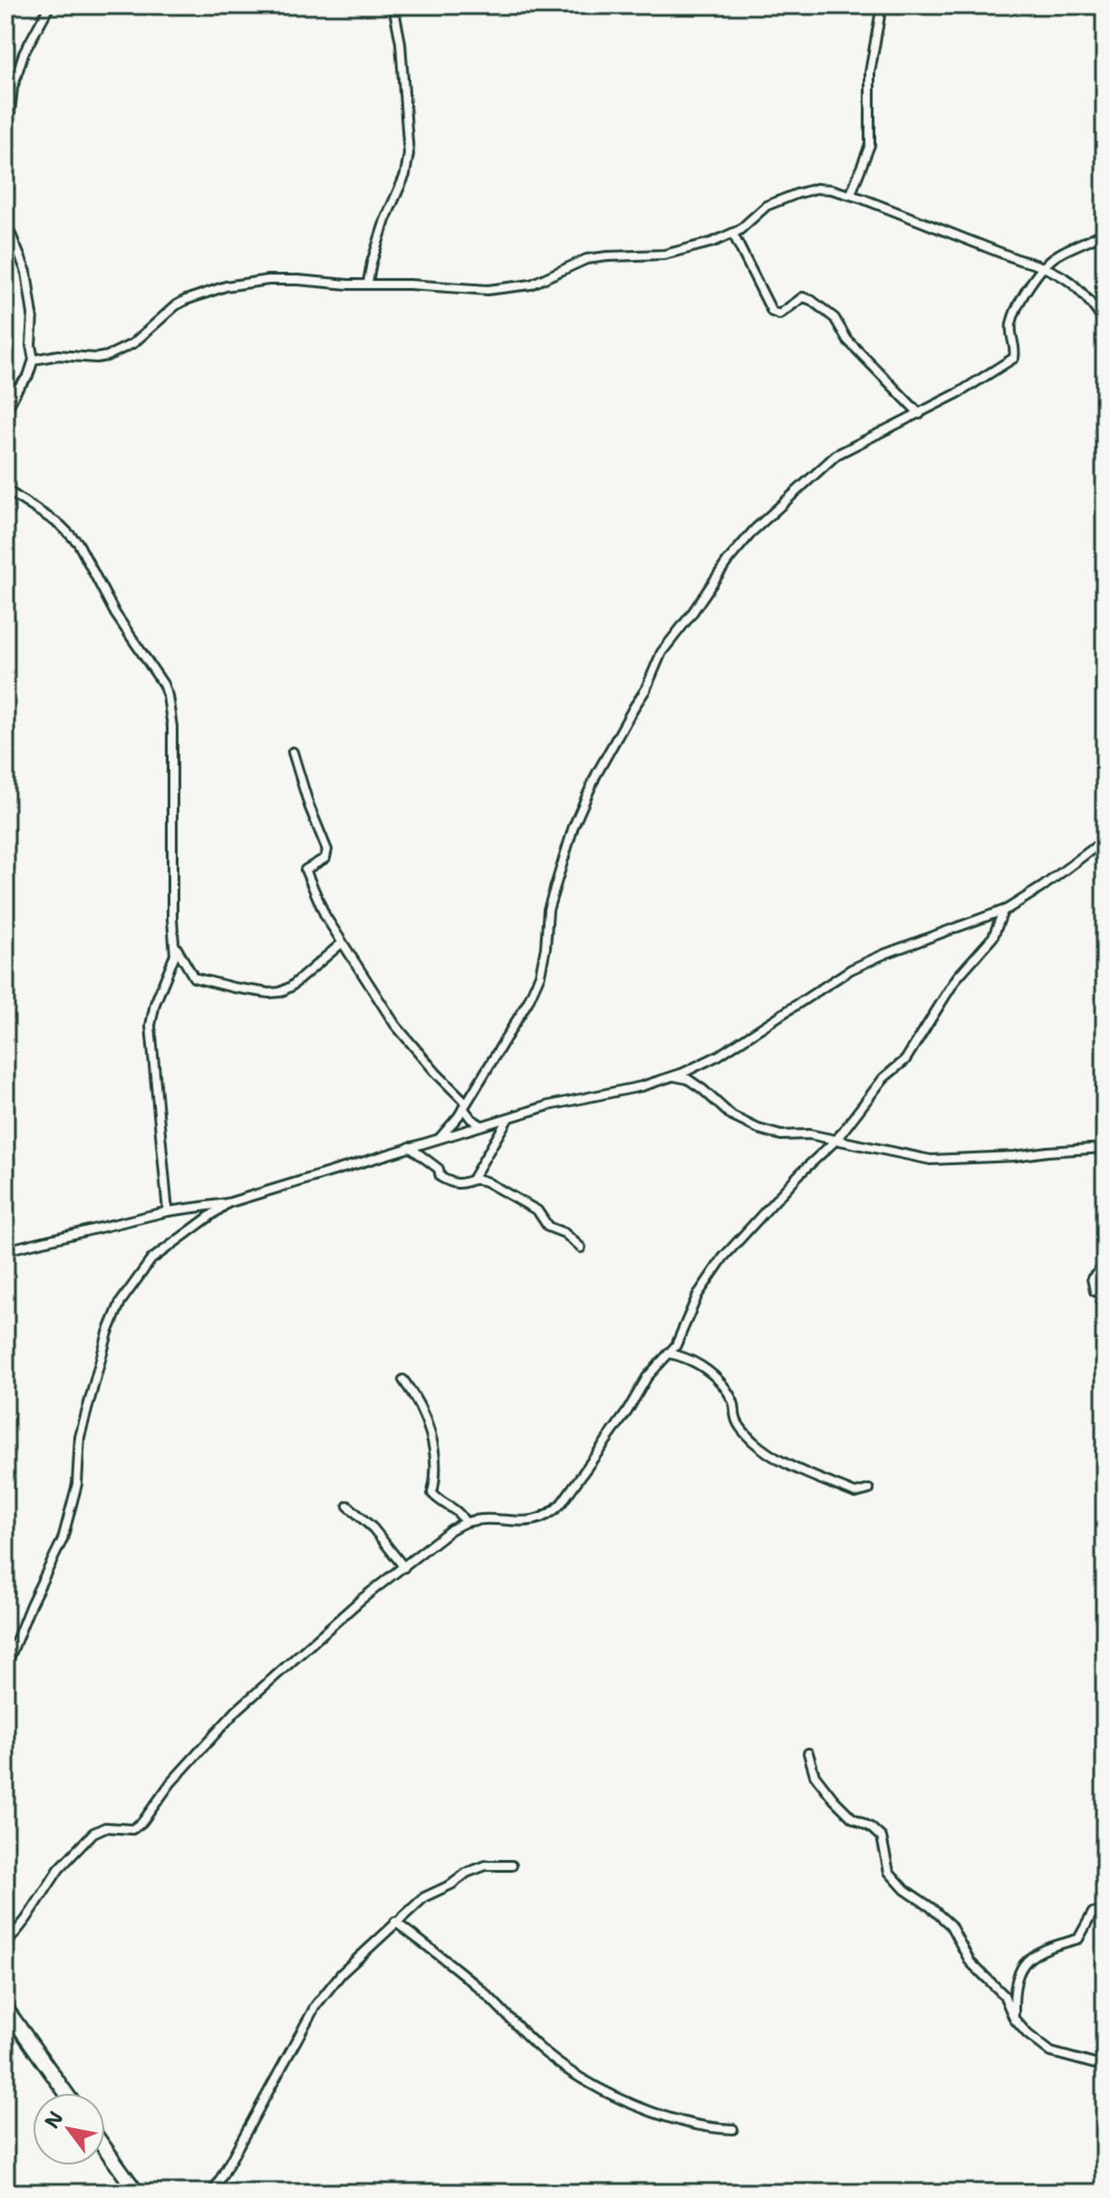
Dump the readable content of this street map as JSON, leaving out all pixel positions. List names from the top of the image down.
{
  "north": "top left"
}
